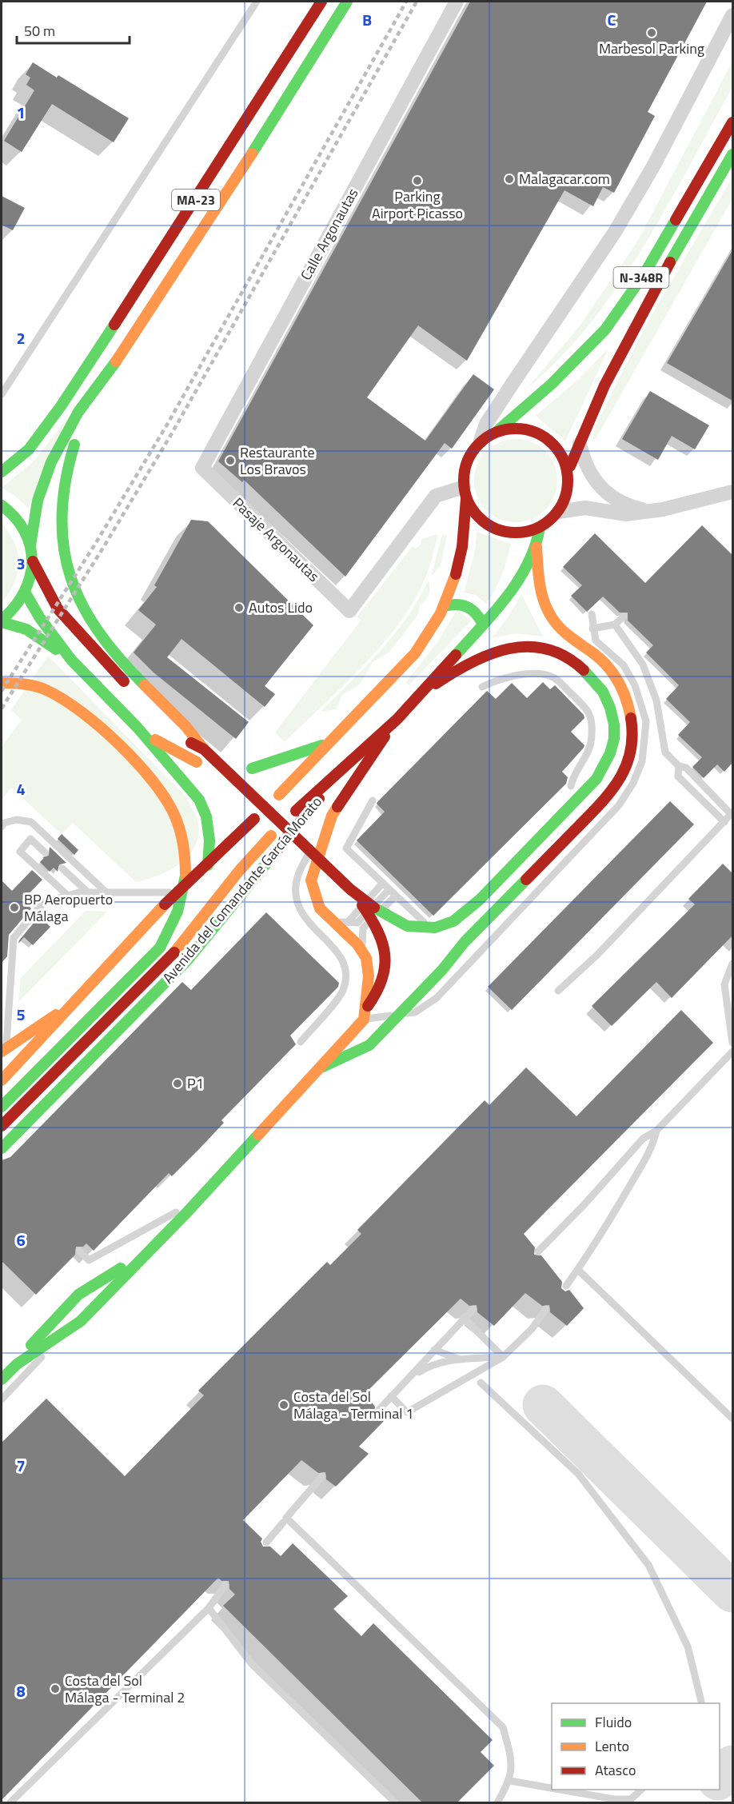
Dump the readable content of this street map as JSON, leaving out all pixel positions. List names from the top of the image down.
{
  "streets": {
    "main road": ["MA-23", "N-348R", "Avenida del Comandante García Morato"],
    "street": ["Calle Argonautas", "Pasaje Argonautas"]
  },
  "crossings": [
    ["Calle Argonautas", "Pasaje Argonautas"],
    ["N-348R", "Pasaje Argonautas"],
    ["N-348R", "Avenida del Comandante García Morato"],
    ["Pasaje Argonautas", "Avenida del Comandante García Morato"]
  ],
  "places": [
    "Marbesol Parking",
    "Malagacar.com",
    "Parking Airport Picasso",
    "Restaurante Los Bravos",
    "Autos Lido",
    "BP Aeropuerto Málaga",
    "P1",
    "Costa del Sol Málaga - Terminal 1",
    "Costa del Sol Málaga - Terminal 2"
  ],
  "legend": ["Fluido", "Lento", "Atasco"],
  "scale_bar": "50 m",
  "grid": {
    "columns": ["B", "C"],
    "rows": [
      "1",
      "2",
      "3",
      "4",
      "5",
      "6",
      "7",
      "8"
    ]
  }
}
